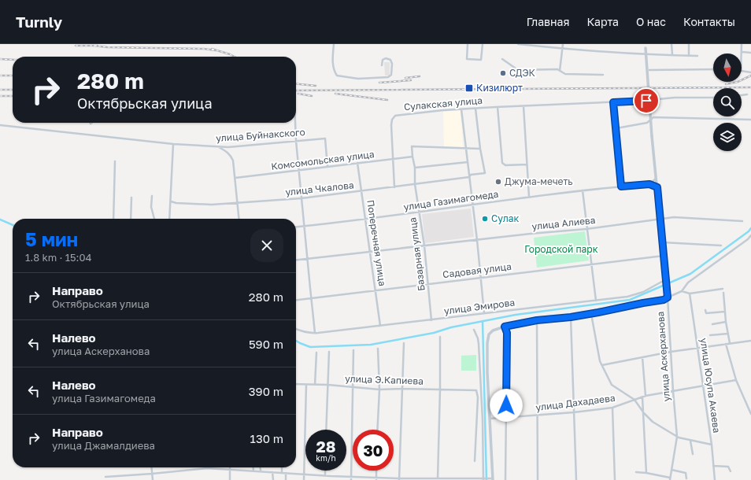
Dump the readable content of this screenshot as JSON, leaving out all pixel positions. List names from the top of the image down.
{
  "streets": {
    "street": [
      "Сулакская улица",
      "улица Буйнакского",
      "Комсомольская улица",
      "улица Чкалова",
      "улица Газимагомеда",
      "улица Алиева",
      "Поперечная улица",
      "Базарная улица",
      "Садовая улица",
      "улица Эмирова",
      "улица Аскерханова",
      "улица Э.Капиева",
      "улица Юсупа Акаева",
      "улица Дахадаева"
    ]
  },
  "crossings": [
    ["Сулакская улица", "Комсомольская улица"],
    ["улица Буйнакского", "Комсомольская улица"],
    ["Комсомольская улица", "Поперечная улица"],
    ["улица Чкалова", "Поперечная улица"],
    ["улица Чкалова", "Базарная улица"],
    ["улица Газимагомеда", "Поперечная улица"],
    ["улица Газимагомеда", "Базарная улица"],
    ["улица Газимагомеда", "улица Аскерханова"],
    ["улица Алиева", "Поперечная улица"],
    ["улица Алиева", "Базарная улица"],
    ["улица Алиева", "улица Аскерханова"],
    ["Поперечная улица", "Садовая улица"],
    ["Поперечная улица", "улица Эмирова"],
    ["Базарная улица", "Садовая улица"],
    ["Базарная улица", "улица Эмирова"],
    ["Садовая улица", "улица Аскерханова"],
    ["улица Эмирова", "улица Аскерханова"],
    ["улица Аскерханова", "улица Дахадаева"],
    ["улица Юсупа Акаева", "улица Дахадаева"]
  ],
  "parks": ["Городской парк"],
  "places": {
    "other": ["СДЭК", "Джума-мечеть", "Сулак"],
    "transit": ["Кизилюрт"]
  },
  "north": "bottom",
  "page": {
    "header": "Turnly",
    "nav": [
      "Главная",
      "Карта",
      "О нас",
      "Контакты"
    ],
    "turn": ["280 m", "Октябрьская улица"],
    "heading": ["5 мин", "1.8 km · 15:04"],
    "list": [
      {
        "name": "Направо",
        "note": "Октябрьская улица",
        "value": "280 m"
      },
      {
        "name": "Налево",
        "note": "улица Аскерханова",
        "value": "590 m"
      },
      {
        "name": "Налево",
        "note": "улица Газимагомеда",
        "value": "390 m"
      },
      {
        "name": "Направо",
        "note": "улица Джамалдиева",
        "value": "130 m"
      }
    ],
    "speed": "28 km/h",
    "limit": "30"
  }
}
